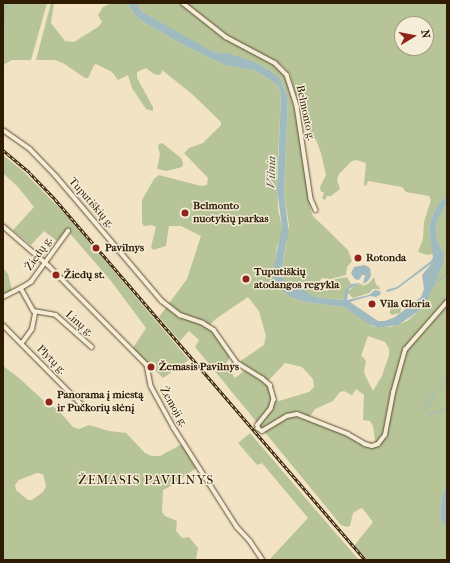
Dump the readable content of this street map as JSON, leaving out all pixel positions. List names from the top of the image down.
{
  "streets": {
    "street": [
      "Belmonto g.",
      "Tuputiškių g.",
      "Žiedų g.",
      "Linų g.",
      "Plytų g.",
      "Žemoji g."
    ]
  },
  "crossings": [
    ["Žiedų g.", "Žemoji g."]
  ],
  "districts": ["ŽEMASIS PAVILNYS"],
  "water": ["Vilnia"],
  "places": [
    "Belmonto nuotykių parkas",
    "Pavilnys",
    "Rotonda",
    "Žiedų st.",
    "Tuputiškių atodangos regykla",
    "Vila Gloria",
    "Žemasis Pavilnys",
    "Panorama į miestą ir Pučkorių slėnį"
  ],
  "north": "right"
}
